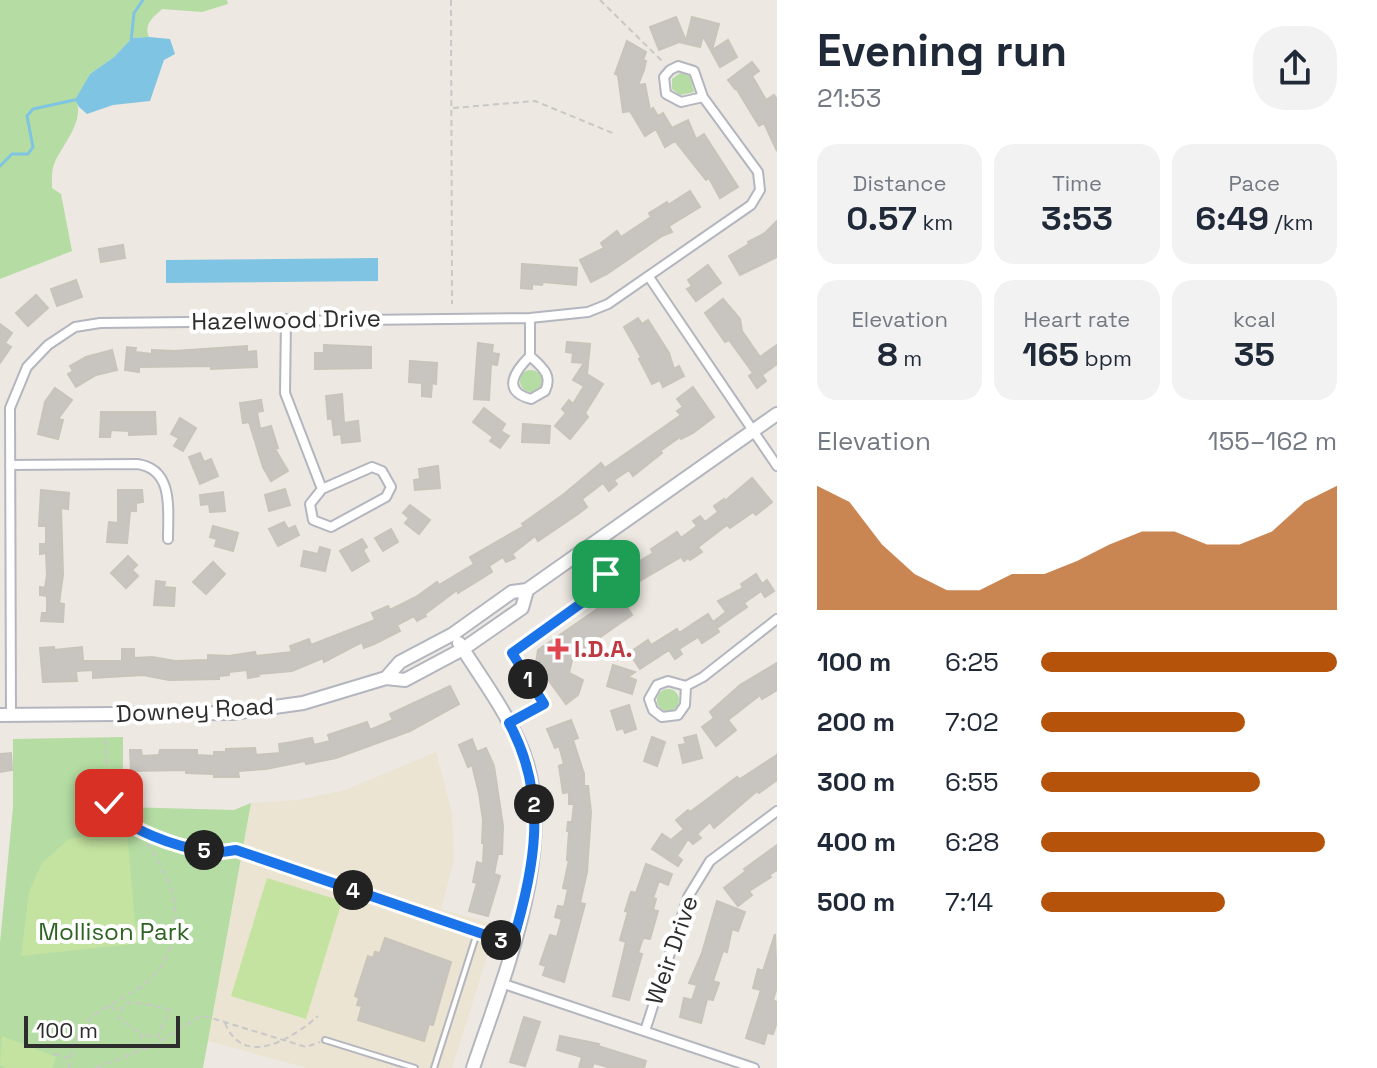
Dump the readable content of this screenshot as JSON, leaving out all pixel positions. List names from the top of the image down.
{
  "streets": {
    "main road": ["Downey Road"],
    "street": ["Hazelwood Drive", "Weir Drive"]
  },
  "crossings": [
    ["Hazelwood Drive", "Downey Road"]
  ],
  "parks": ["Mollison Park"],
  "places": {
    "health": ["I.D.A."]
  },
  "scale_bar": "100 m",
  "page": {
    "heading": ["Evening run", "21:53"],
    "stats": [
      ["Distance", "0.57 km"],
      ["Time", "3:53"],
      ["Pace", "6:49 /km"],
      ["Elevation", "8 m"],
      ["Heart rate", "165 bpm"],
      ["kcal", "35"]
    ],
    "chart": ["Elevation", "155–162 m"],
    "list": [
      {
        "name": "100 m",
        "note": "6:25"
      },
      {
        "name": "200 m",
        "note": "7:02"
      },
      {
        "name": "300 m",
        "note": "6:55"
      },
      {
        "name": "400 m",
        "note": "6:28"
      },
      {
        "name": "500 m",
        "note": "7:14"
      }
    ],
    "pins": [
      "1",
      "2",
      "5",
      "4",
      "3"
    ],
    "scale": "100 m"
  }
}
